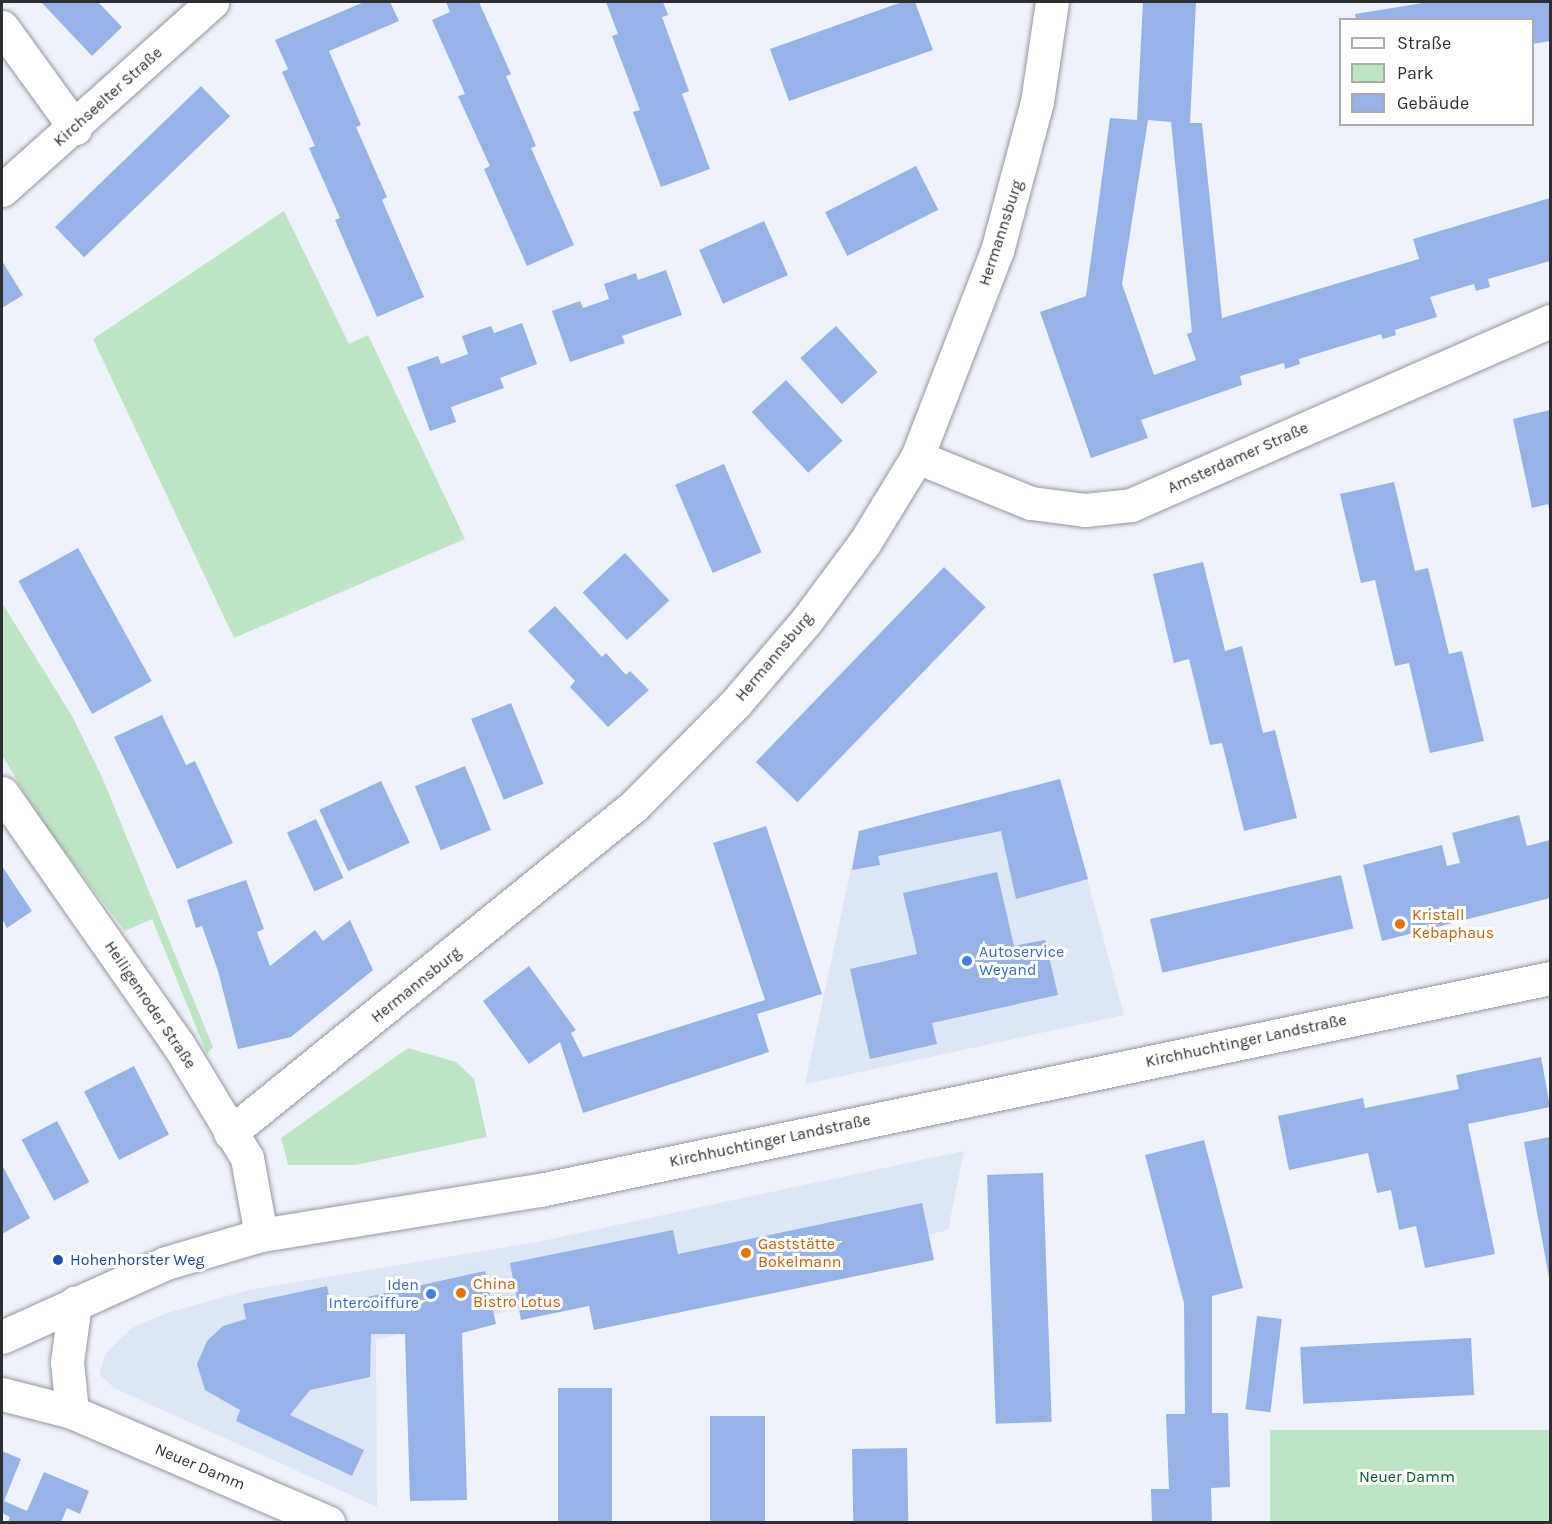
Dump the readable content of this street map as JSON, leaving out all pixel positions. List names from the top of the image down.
{
  "streets": {
    "street": [
      "Kirchseelter Straße",
      "Hermannsburg",
      "Amsterdamer Straße",
      "Heiligenroder Straße",
      "Kirchhuchtinger Landstraße",
      "Neuer Damm"
    ]
  },
  "crossings": [
    ["Hermannsburg", "Amsterdamer Straße"],
    ["Hermannsburg", "Heiligenroder Straße"],
    ["Heiligenroder Straße", "Kirchhuchtinger Landstraße"]
  ],
  "parks": ["Neuer Damm"],
  "places": [
    "Kristall Kebaphaus",
    "Autoservice Weyand",
    "Gaststätte Bokelmann",
    "Hohenhorster Weg",
    "China Bistro Lotus",
    "Iden Intercoiffure"
  ],
  "legend": ["Straße", "Park", "Gebäude"]
}
